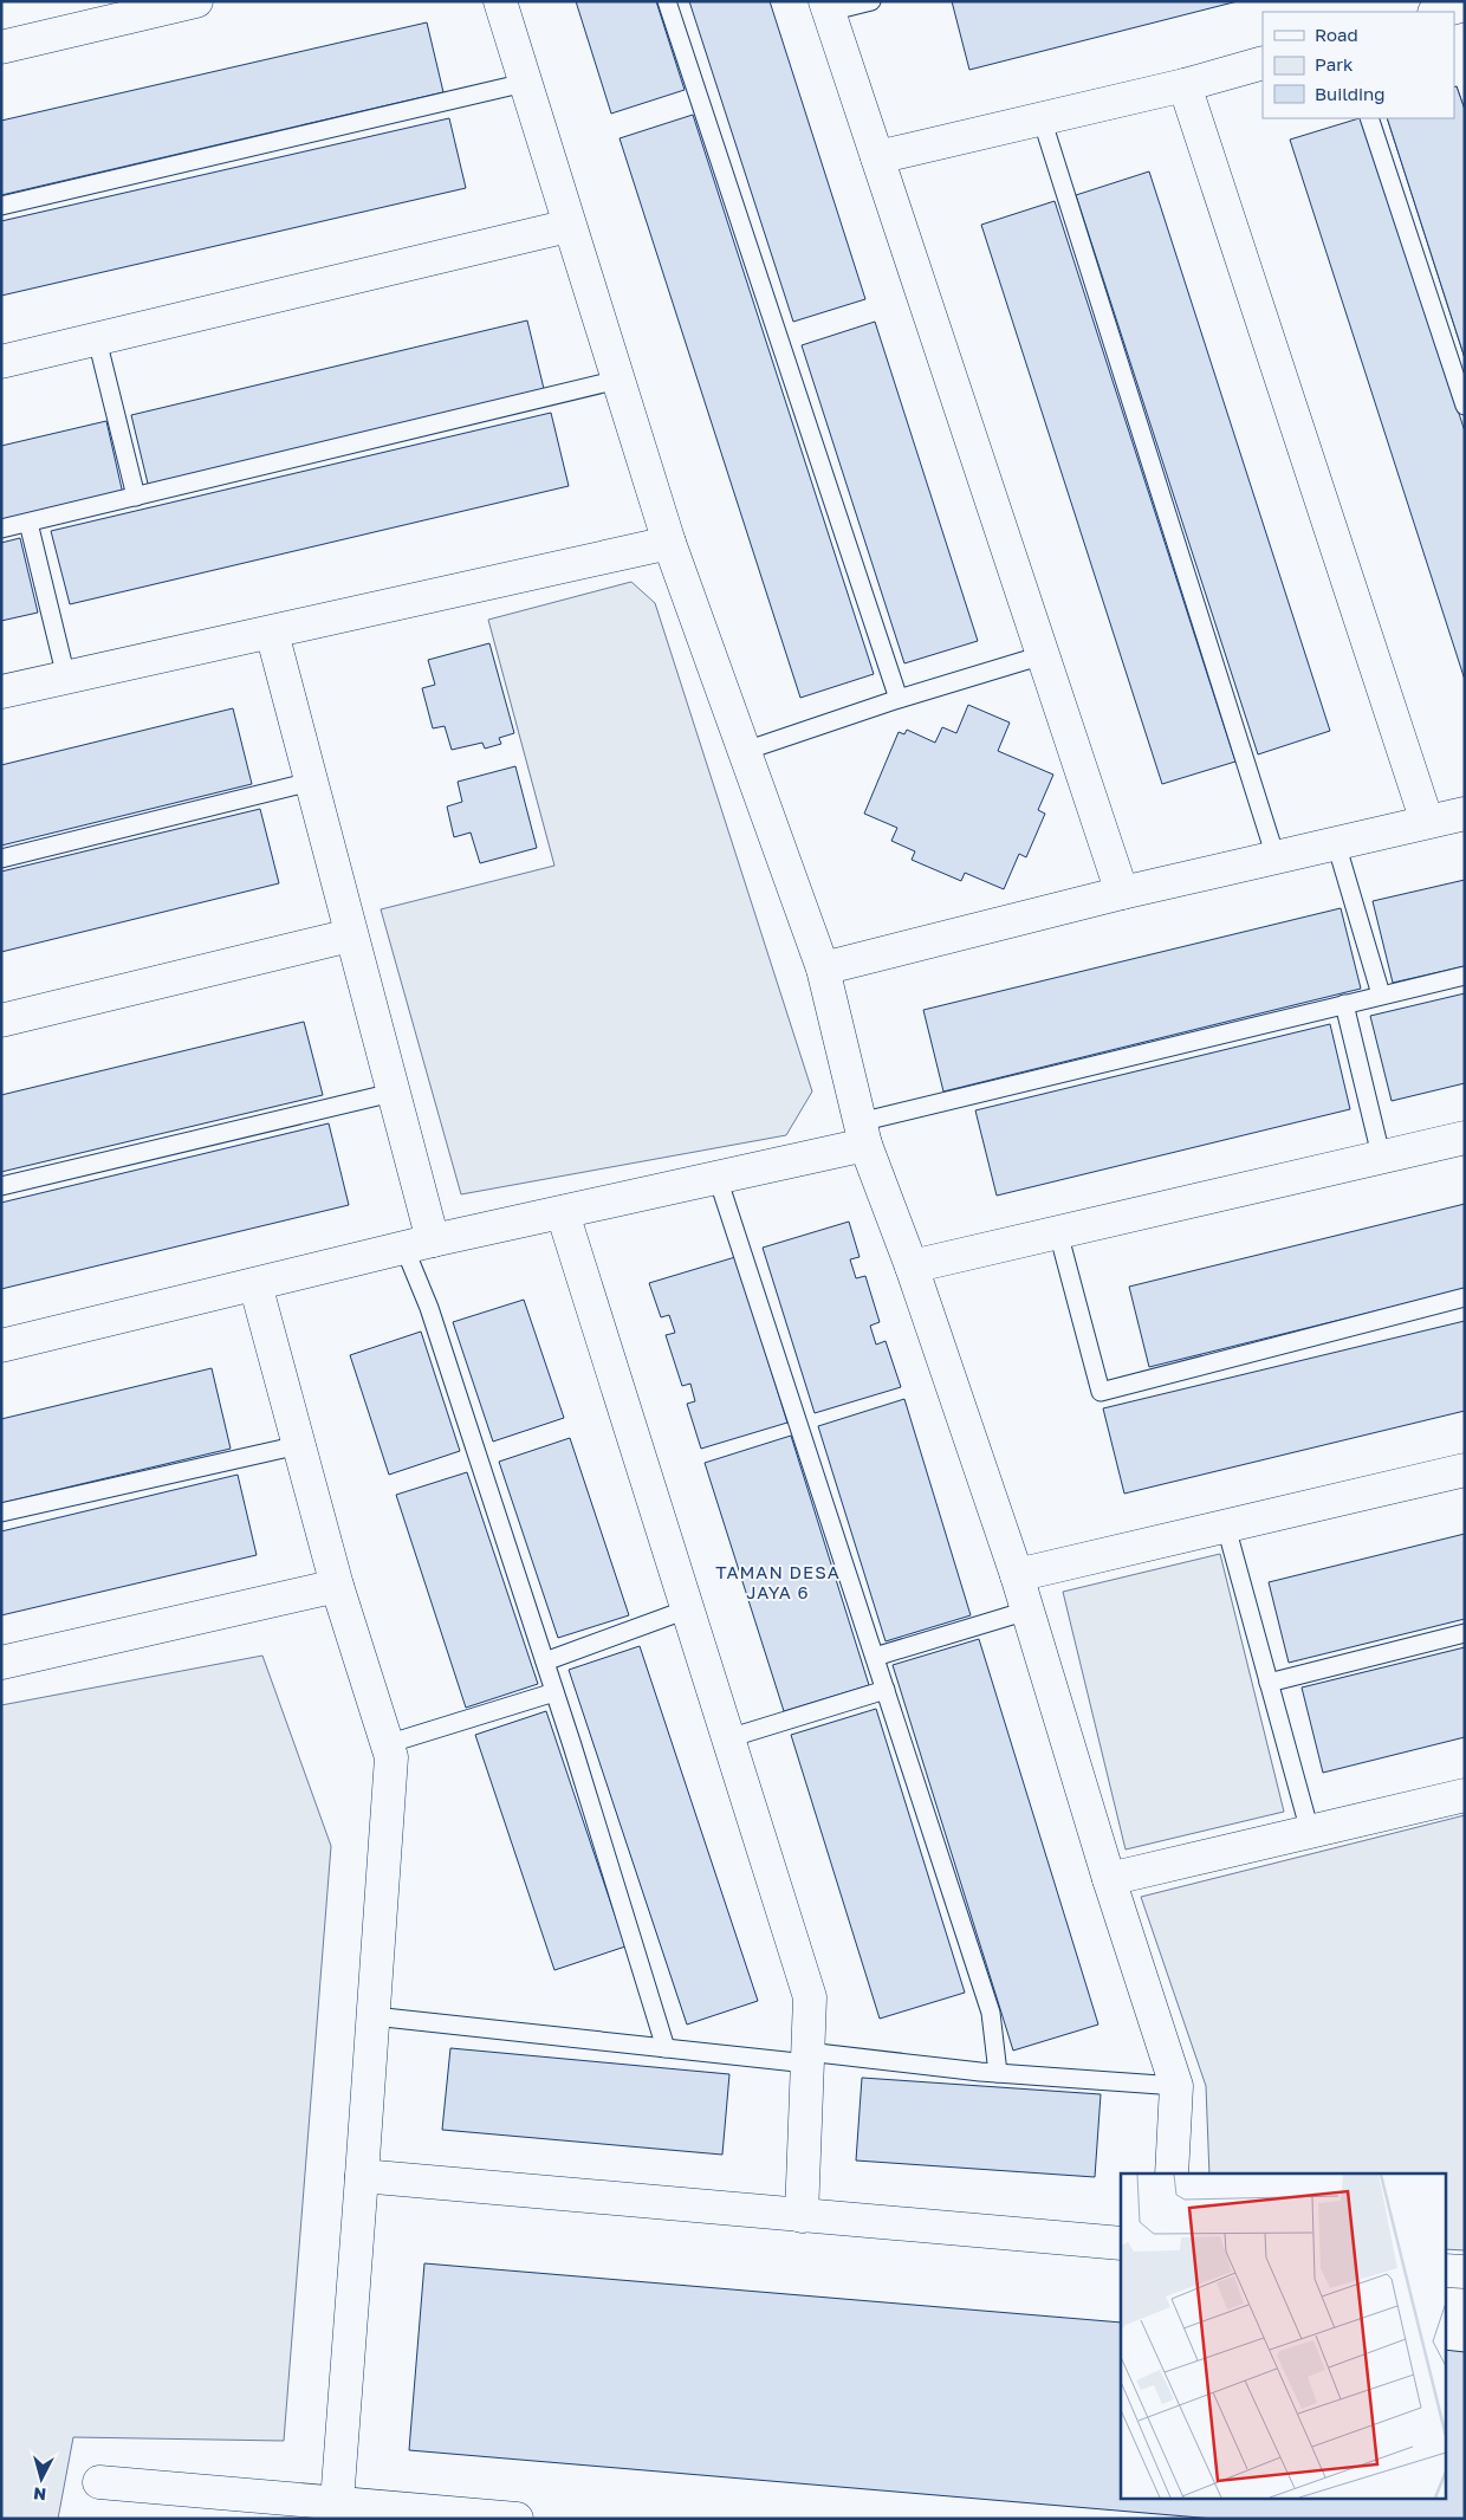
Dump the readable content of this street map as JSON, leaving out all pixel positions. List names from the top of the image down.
{
  "districts": ["TAMAN DESA JAYA 6"],
  "legend": ["Road", "Park", "Building"],
  "north": "bottom"
}
